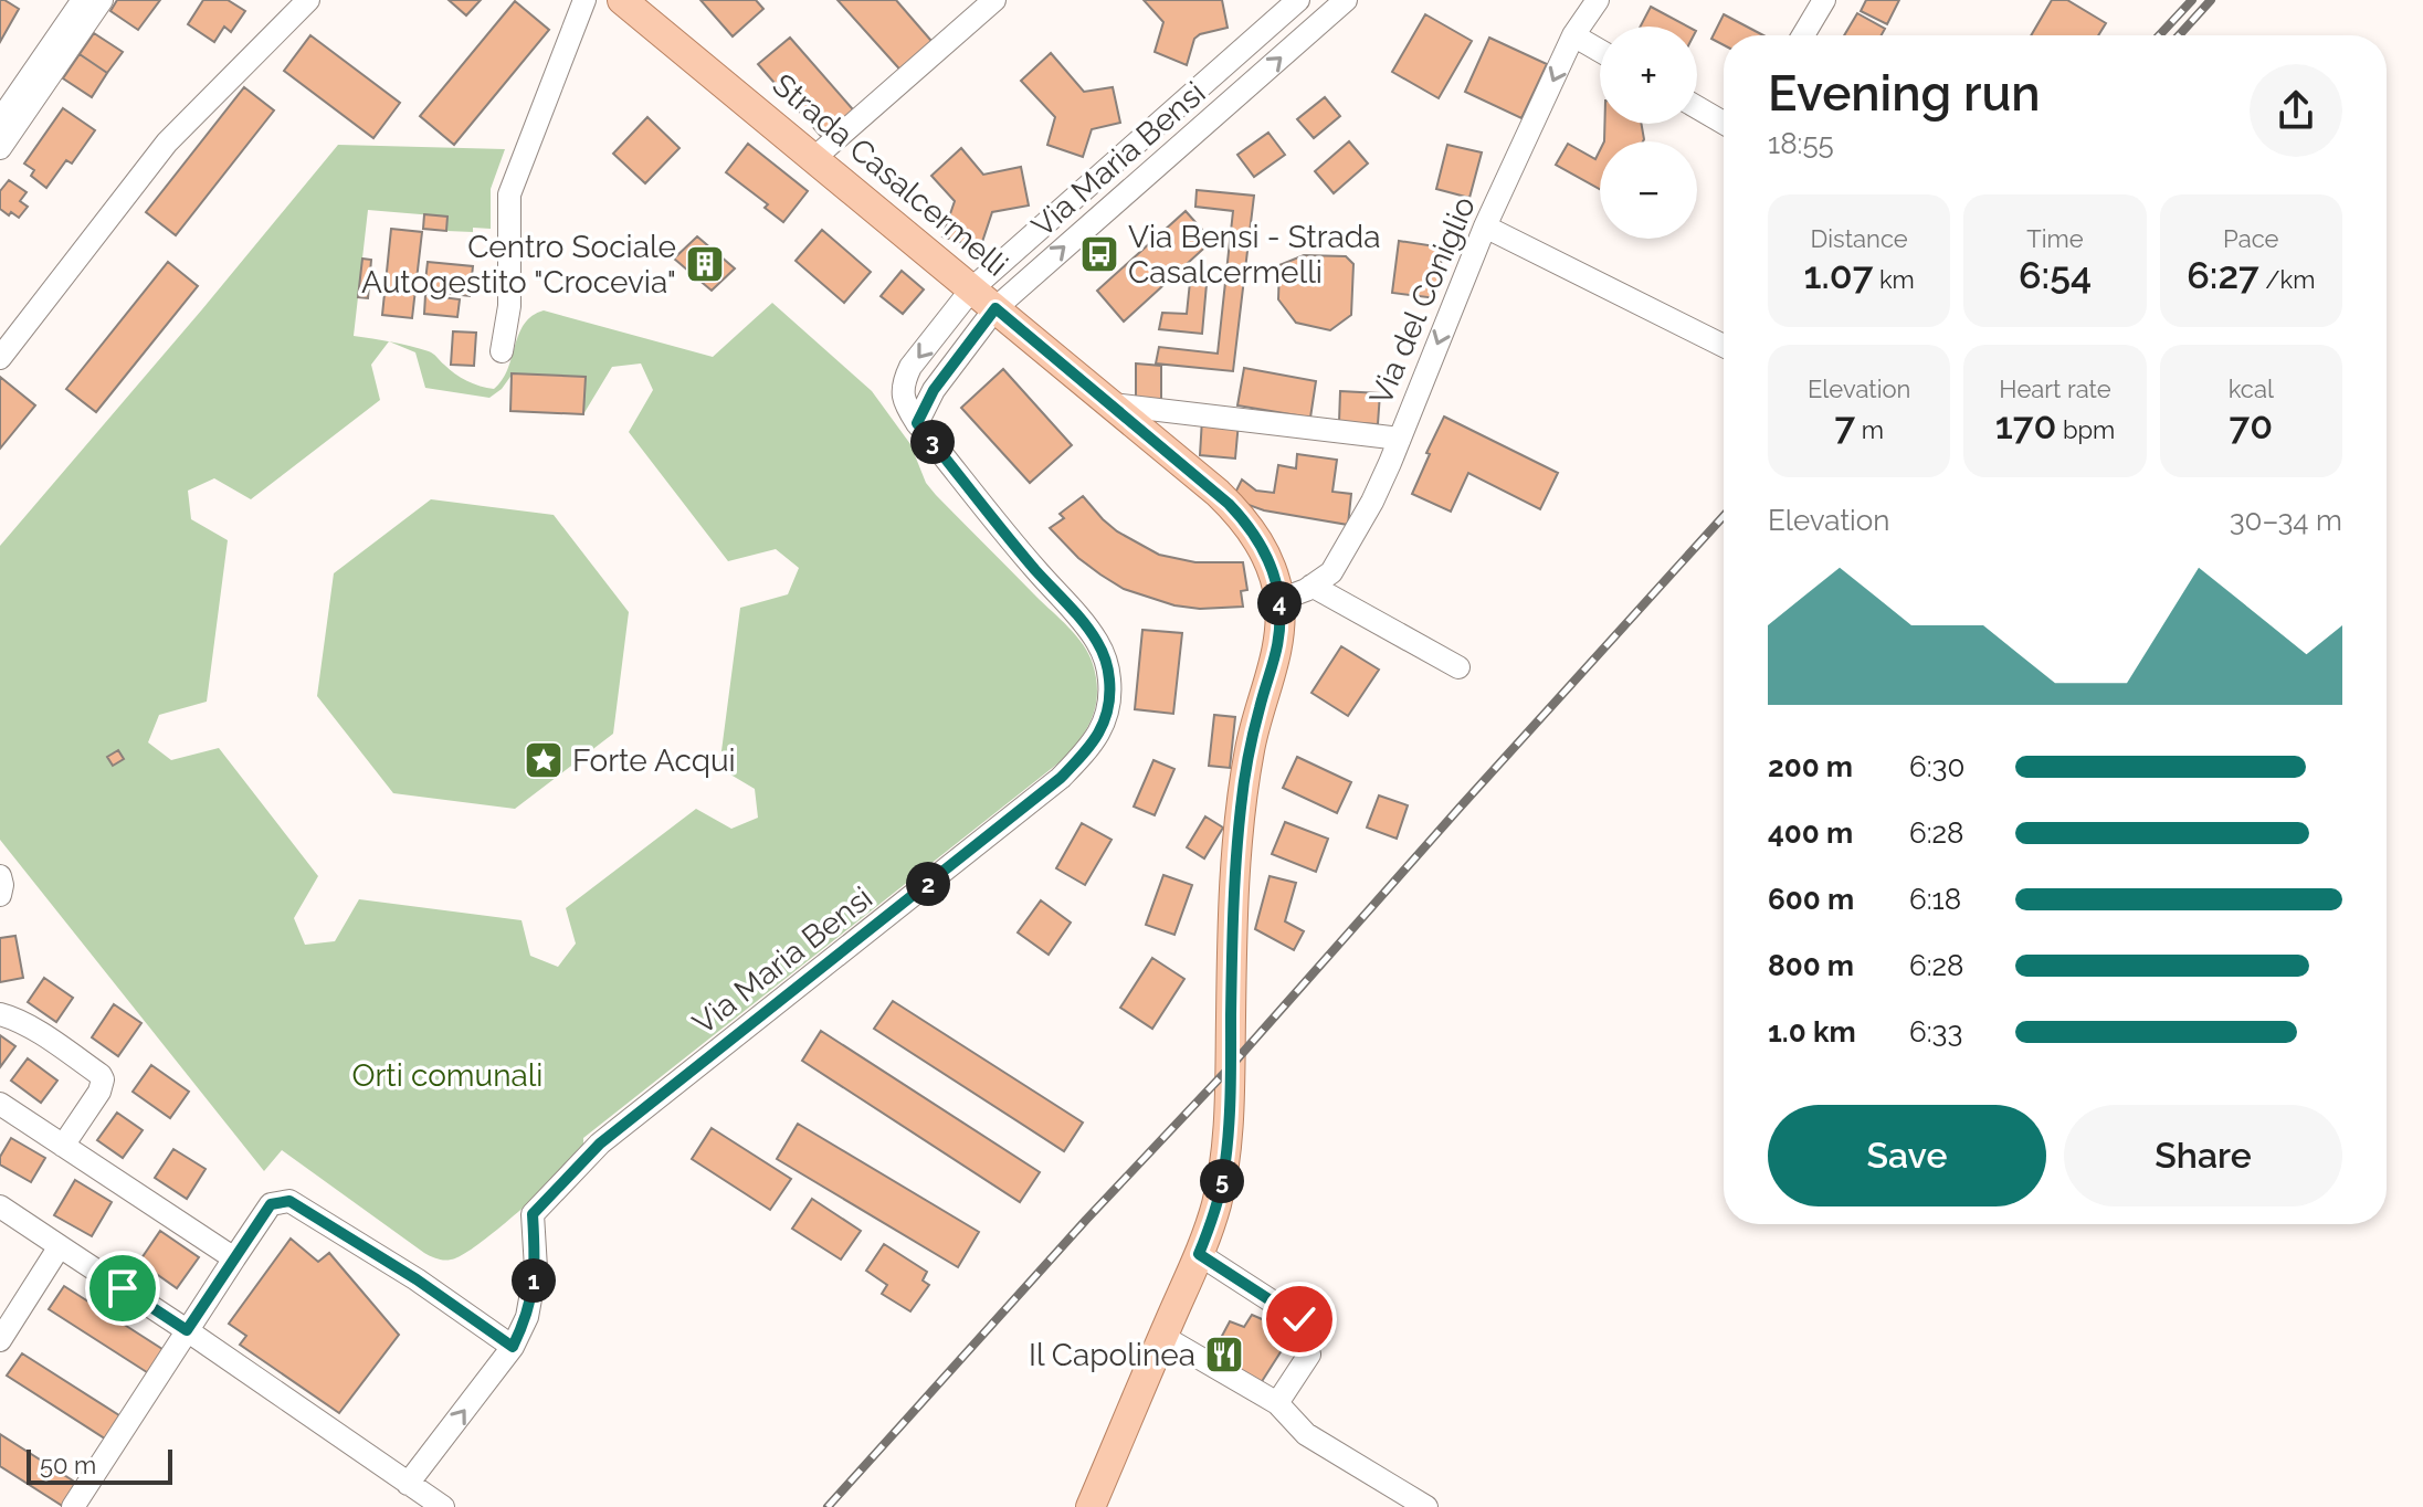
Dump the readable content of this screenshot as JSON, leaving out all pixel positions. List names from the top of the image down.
{
  "streets": {
    "main road": ["Strada Casalcermelli"],
    "street": ["Via Maria Bensi", "Via del Coniglio"]
  },
  "crossings": [
    ["Via Maria Bensi", "Strada Casalcermelli"],
    ["Strada Casalcermelli", "Via del Coniglio"]
  ],
  "one_way": ["Via del Coniglio"],
  "parks": ["Orti comunali"],
  "places": {
    "bus stop": ["Via Bensi - Strada Casalcermelli"],
    "building": ["Centro Sociale Autogestito \"Crocevia\""],
    "place": ["Forte Acqui"],
    "restaurant": ["Il Capolinea"]
  },
  "scale_bar": "50 m",
  "page": {
    "map_buttons": ["+", "−"],
    "heading": ["Evening run", "18:55"],
    "stats": [
      ["Distance", "1.07 km"],
      ["Time", "6:54"],
      ["Pace", "6:27 /km"],
      ["Elevation", "7 m"],
      ["Heart rate", "170 bpm"],
      ["kcal", "70"]
    ],
    "pins": [
      "3",
      "4",
      "2",
      "5",
      "1"
    ],
    "chart": ["Elevation", "30–34 m"],
    "list": [
      {
        "name": "200 m",
        "note": "6:30"
      },
      {
        "name": "400 m",
        "note": "6:28"
      },
      {
        "name": "600 m",
        "note": "6:18"
      },
      {
        "name": "800 m",
        "note": "6:28"
      },
      {
        "name": "1.0 km",
        "note": "6:33"
      }
    ],
    "buttons": ["Save", "Share"],
    "scale": "50 m"
  }
}
